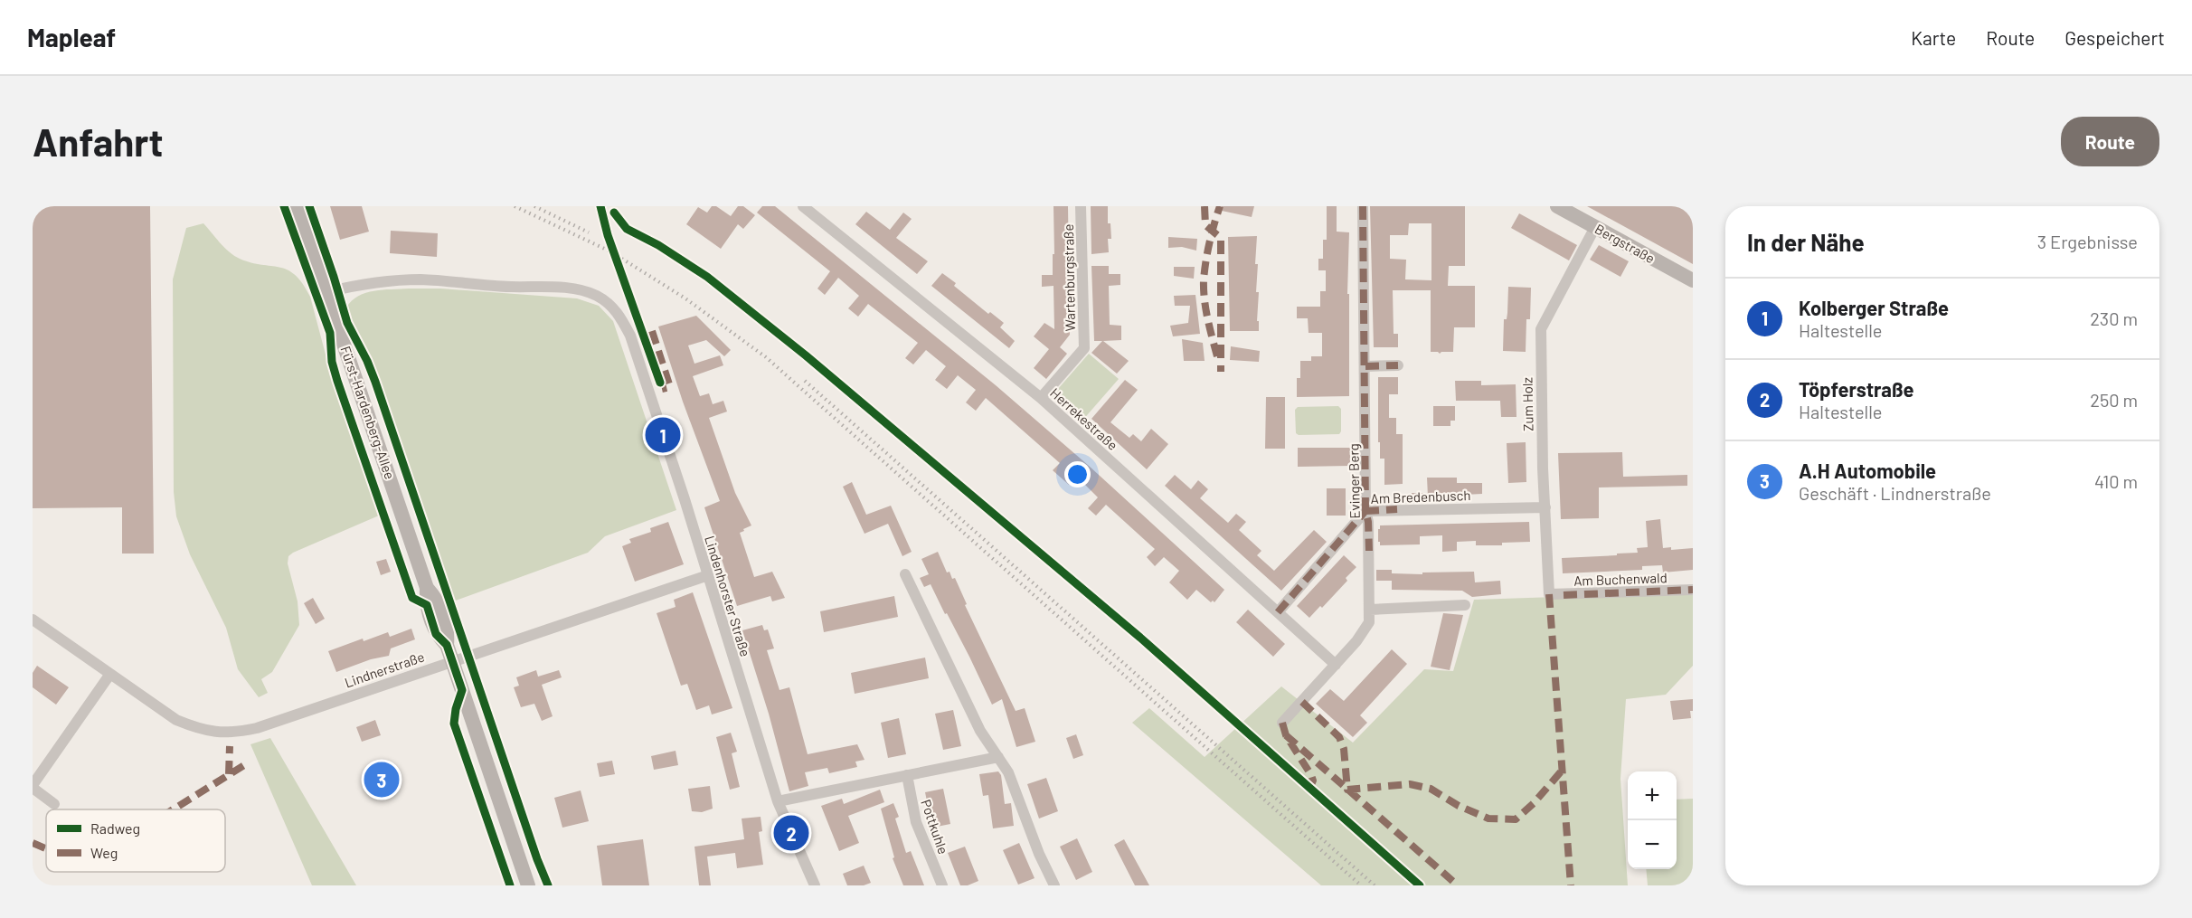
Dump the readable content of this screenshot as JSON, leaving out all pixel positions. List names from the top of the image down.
{
  "streets": {
    "street": [
      "Bergstraße",
      "Wartenburgstraße",
      "Zum Holz",
      "Fürst-Hardenberg-Allee",
      "Herrekestraße",
      "Evinger Berg",
      "Am Bredenbusch",
      "Am Buchenwald",
      "Lindenhorster Straße",
      "Lindnerstraße",
      "Pottkuhle"
    ]
  },
  "crossings": [
    ["Bergstraße", "Zum Holz"],
    ["Wartenburgstraße", "Herrekestraße"],
    ["Zum Holz", "Am Bredenbusch"],
    ["Zum Holz", "Am Buchenwald"],
    ["Fürst-Hardenberg-Allee", "Lindenhorster Straße"],
    ["Fürst-Hardenberg-Allee", "Lindnerstraße"],
    ["Herrekestraße", "Evinger Berg"],
    ["Herrekestraße", "Am Bredenbusch"],
    ["Evinger Berg", "Am Bredenbusch"],
    ["Lindenhorster Straße", "Lindnerstraße"]
  ],
  "legend": ["Radweg", "Weg"],
  "page": {
    "header": "Mapleaf",
    "nav": ["Karte", "Route", "Gespeichert"],
    "buttons": "Route",
    "title": "Anfahrt",
    "heading": ["In der Nähe", "3 Ergebnisse"],
    "list": [
      {
        "mark": "1",
        "name": "Kolberger Straße",
        "note": "Haltestelle",
        "value": "230 m"
      },
      {
        "mark": "2",
        "name": "Töpferstraße",
        "note": "Haltestelle",
        "value": "250 m"
      },
      {
        "mark": "3",
        "name": "A.H Automobile",
        "note": "Geschäft · Lindnerstraße",
        "value": "410 m"
      }
    ],
    "pins": ["1", "3", "2"],
    "map_buttons": ["+", "−"]
  }
}
